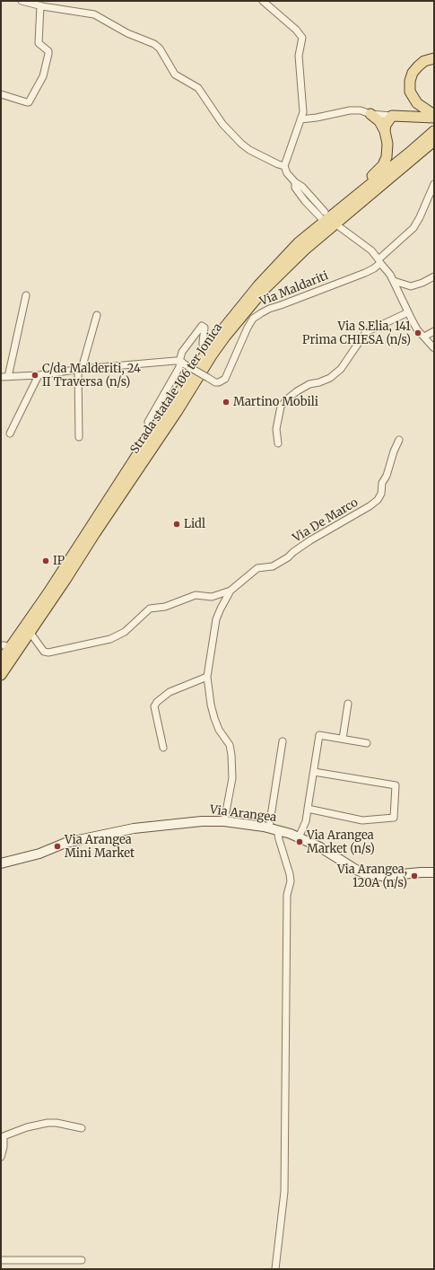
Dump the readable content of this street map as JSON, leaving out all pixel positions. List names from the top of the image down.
{
  "streets": {
    "main road": ["Strada statale 106 ter Jonica"],
    "street": ["Via Maldariti", "Via De Marco", "Via Arangea"]
  },
  "places": [
    "Via S.Elia, 141 Prima CHIESA (n/s)",
    "C/da Malderiti, 24 II Traversa (n/s)",
    "Martino Mobili",
    "Lidl",
    "IP",
    "Via Arangea Market (n/s)",
    "Via Arangea Mini Market",
    "Via Arangea, 120A (n/s)"
  ]
}
